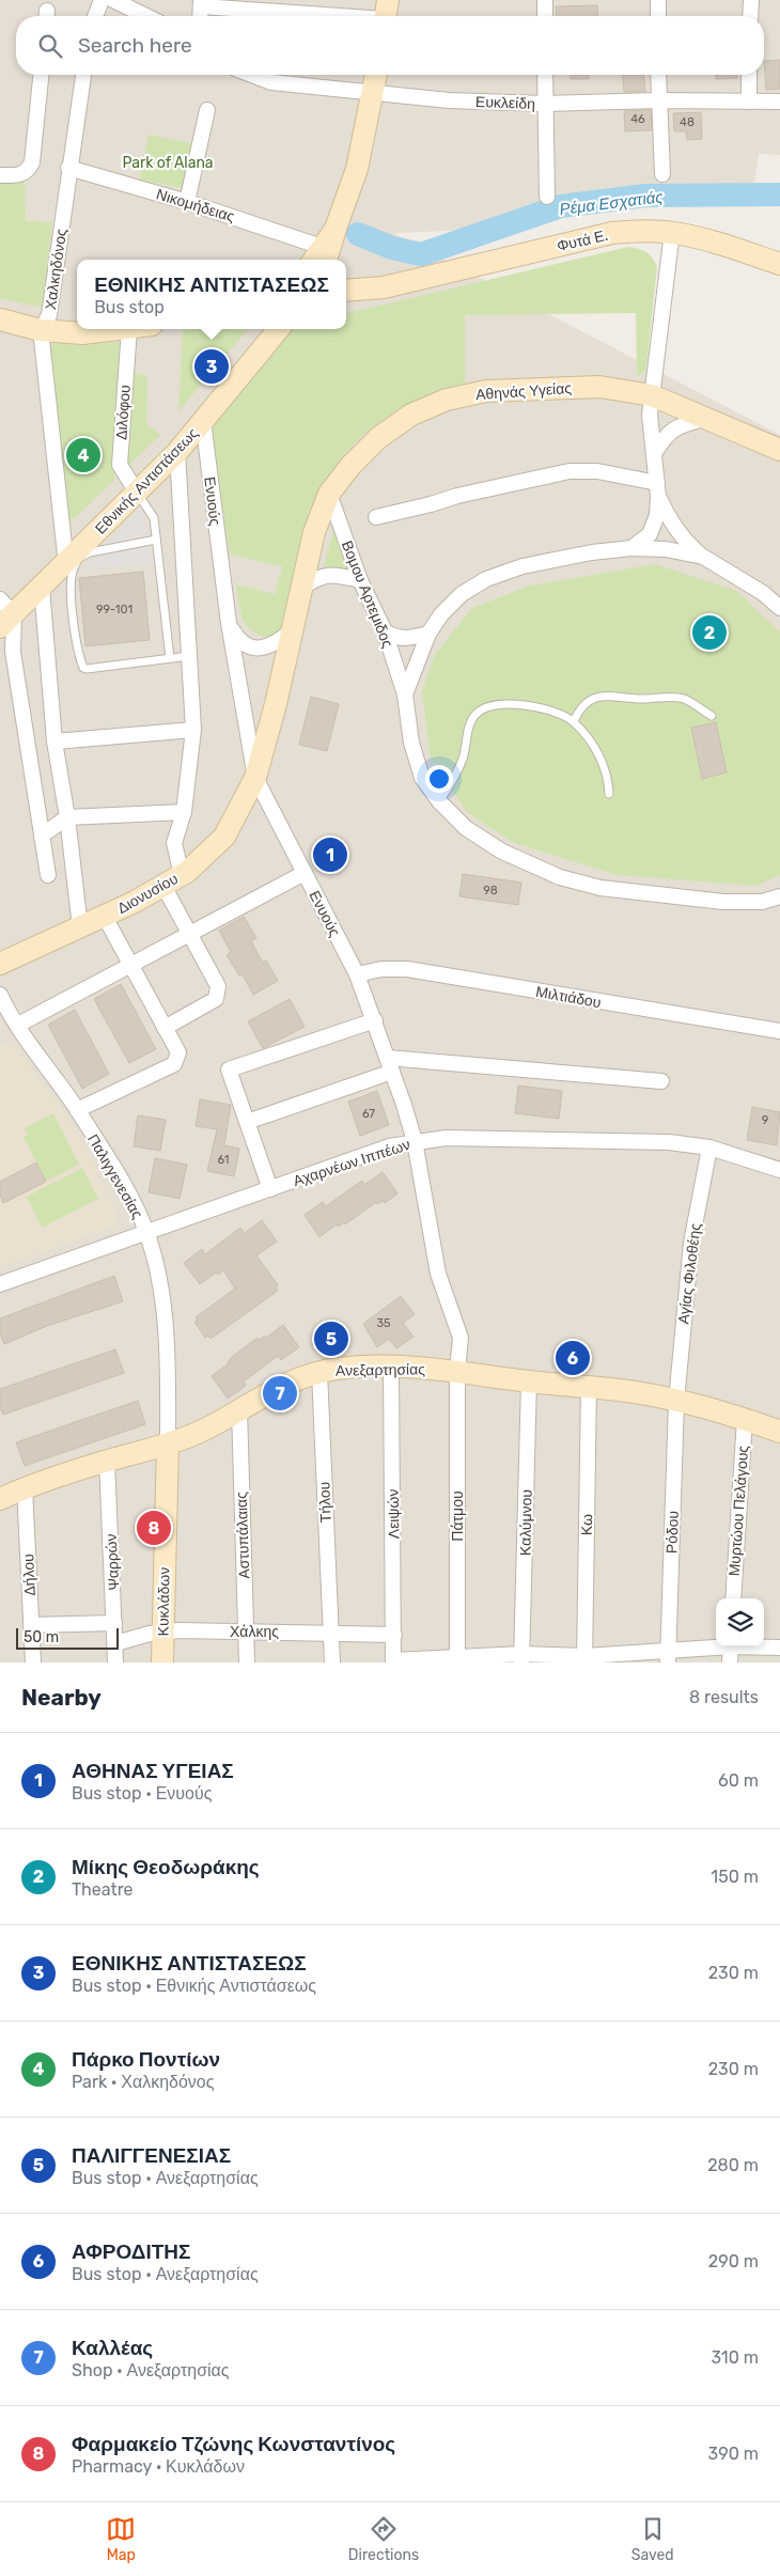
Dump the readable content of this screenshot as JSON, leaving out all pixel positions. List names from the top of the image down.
{
  "streets": {
    "street": [
      "Ευκλείδη",
      "Νικομήδειας",
      "Φυτά Ε.",
      "Χαλκηδόνος",
      "Αθηνάς Υγείας",
      "Διλόφου",
      "Εθνικής Αντιστάσεως",
      "Ενυούς",
      "Βομου Αρτεμιδος",
      "Διονυσίου",
      "Μιλτιάδου",
      "Αχαρνέων Ιππέων",
      "Παλιγγενεσίας",
      "Αγίας Φιλοθέης",
      "Ανεξαρτησίας",
      "Τήλου",
      "Μυρτώου Πελάγους",
      "Λειψών",
      "Πάτμου",
      "Καλύμνου",
      "Κω",
      "Ρόδου",
      "Αστυπάλαιας",
      "Ψαρρών",
      "Δήλου",
      "Κυκλάδων",
      "Χάλκης"
    ]
  },
  "crossings": [
    ["Νικομήδειας", "Χαλκηδόνος"],
    ["Χαλκηδόνος", "Εθνικής Αντιστάσεως"],
    ["Αθηνάς Υγείας", "Ενυούς"],
    ["Αθηνάς Υγείας", "Βομου Αρτεμιδος"],
    ["Αθηνάς Υγείας", "Διονυσίου"],
    ["Διλόφου", "Εθνικής Αντιστάσεως"],
    ["Εθνικής Αντιστάσεως", "Ενυούς"],
    ["Ενυούς", "Διονυσίου"],
    ["Ενυούς", "Μιλτιάδου"],
    ["Ενυούς", "Αχαρνέων Ιππέων"],
    ["Ενυούς", "Ανεξαρτησίας"],
    ["Ενυούς", "Πάτμου"],
    ["Αχαρνέων Ιππέων", "Παλιγγενεσίας"],
    ["Αχαρνέων Ιππέων", "Αγίας Φιλοθέης"],
    ["Παλιγγενεσίας", "Ανεξαρτησίας"],
    ["Παλιγγενεσίας", "Κυκλάδων"],
    ["Αγίας Φιλοθέης", "Ανεξαρτησίας"],
    ["Αγίας Φιλοθέης", "Ρόδου"],
    ["Ανεξαρτησίας", "Τήλου"],
    ["Ανεξαρτησίας", "Μυρτώου Πελάγους"],
    ["Ανεξαρτησίας", "Λειψών"],
    ["Ανεξαρτησίας", "Πάτμου"],
    ["Ανεξαρτησίας", "Καλύμνου"],
    ["Ανεξαρτησίας", "Κω"],
    ["Ανεξαρτησίας", "Ρόδου"],
    ["Ανεξαρτησίας", "Αστυπάλαιας"],
    ["Ανεξαρτησίας", "Ψαρρών"],
    ["Ανεξαρτησίας", "Δήλου"],
    ["Ανεξαρτησίας", "Κυκλάδων"],
    ["Τήλου", "Χάλκης"],
    ["Λειψών", "Χάλκης"],
    ["Αστυπάλαιας", "Χάλκης"],
    ["Ψαρρών", "Χάλκης"],
    ["Κυκλάδων", "Χάλκης"]
  ],
  "water": ["Ρέμα Εσχατιάς"],
  "parks": ["Park of Alana"],
  "house_numbers": [
    "46",
    "48",
    "99-101",
    "98",
    "67",
    "9",
    "61",
    "35"
  ],
  "scale_bar": "50 m",
  "page": {
    "search": "Search here",
    "popup": ["ΕΘΝΙΚΗΣ ΑΝΤΙΣΤΑΣΕΩΣ", "Bus stop"],
    "pins": [
      "3",
      "4",
      "2",
      "1",
      "5",
      "6",
      "7",
      "8"
    ],
    "scale": "50 m",
    "heading": ["Nearby", "8 results"],
    "list": [
      {
        "mark": "1",
        "name": "ΑΘΗΝΑΣ ΥΓΕΙΑΣ",
        "note": "Bus stop · Ενυούς",
        "value": "60 m"
      },
      {
        "mark": "2",
        "name": "Μίκης Θεοδωράκης",
        "note": "Theatre",
        "value": "150 m"
      },
      {
        "mark": "3",
        "name": "ΕΘΝΙΚΗΣ ΑΝΤΙΣΤΑΣΕΩΣ",
        "note": "Bus stop · Εθνικής Αντιστάσεως",
        "value": "230 m"
      },
      {
        "mark": "4",
        "name": "Πάρκο Ποντίων",
        "note": "Park · Χαλκηδόνος",
        "value": "230 m"
      },
      {
        "mark": "5",
        "name": "ΠΑΛΙΓΓΕΝΕΣΙΑΣ",
        "note": "Bus stop · Ανεξαρτησίας",
        "value": "280 m"
      },
      {
        "mark": "6",
        "name": "ΑΦΡΟΔΙΤΗΣ",
        "note": "Bus stop · Ανεξαρτησίας",
        "value": "290 m"
      },
      {
        "mark": "7",
        "name": "Καλλέας",
        "note": "Shop · Ανεξαρτησίας",
        "value": "310 m"
      },
      {
        "mark": "8",
        "name": "Φαρμακείο Τζώνης Κωνσταντίνος",
        "note": "Pharmacy · Κυκλάδων",
        "value": "390 m"
      }
    ],
    "nav": ["Map", "Directions", "Saved"]
  }
}
